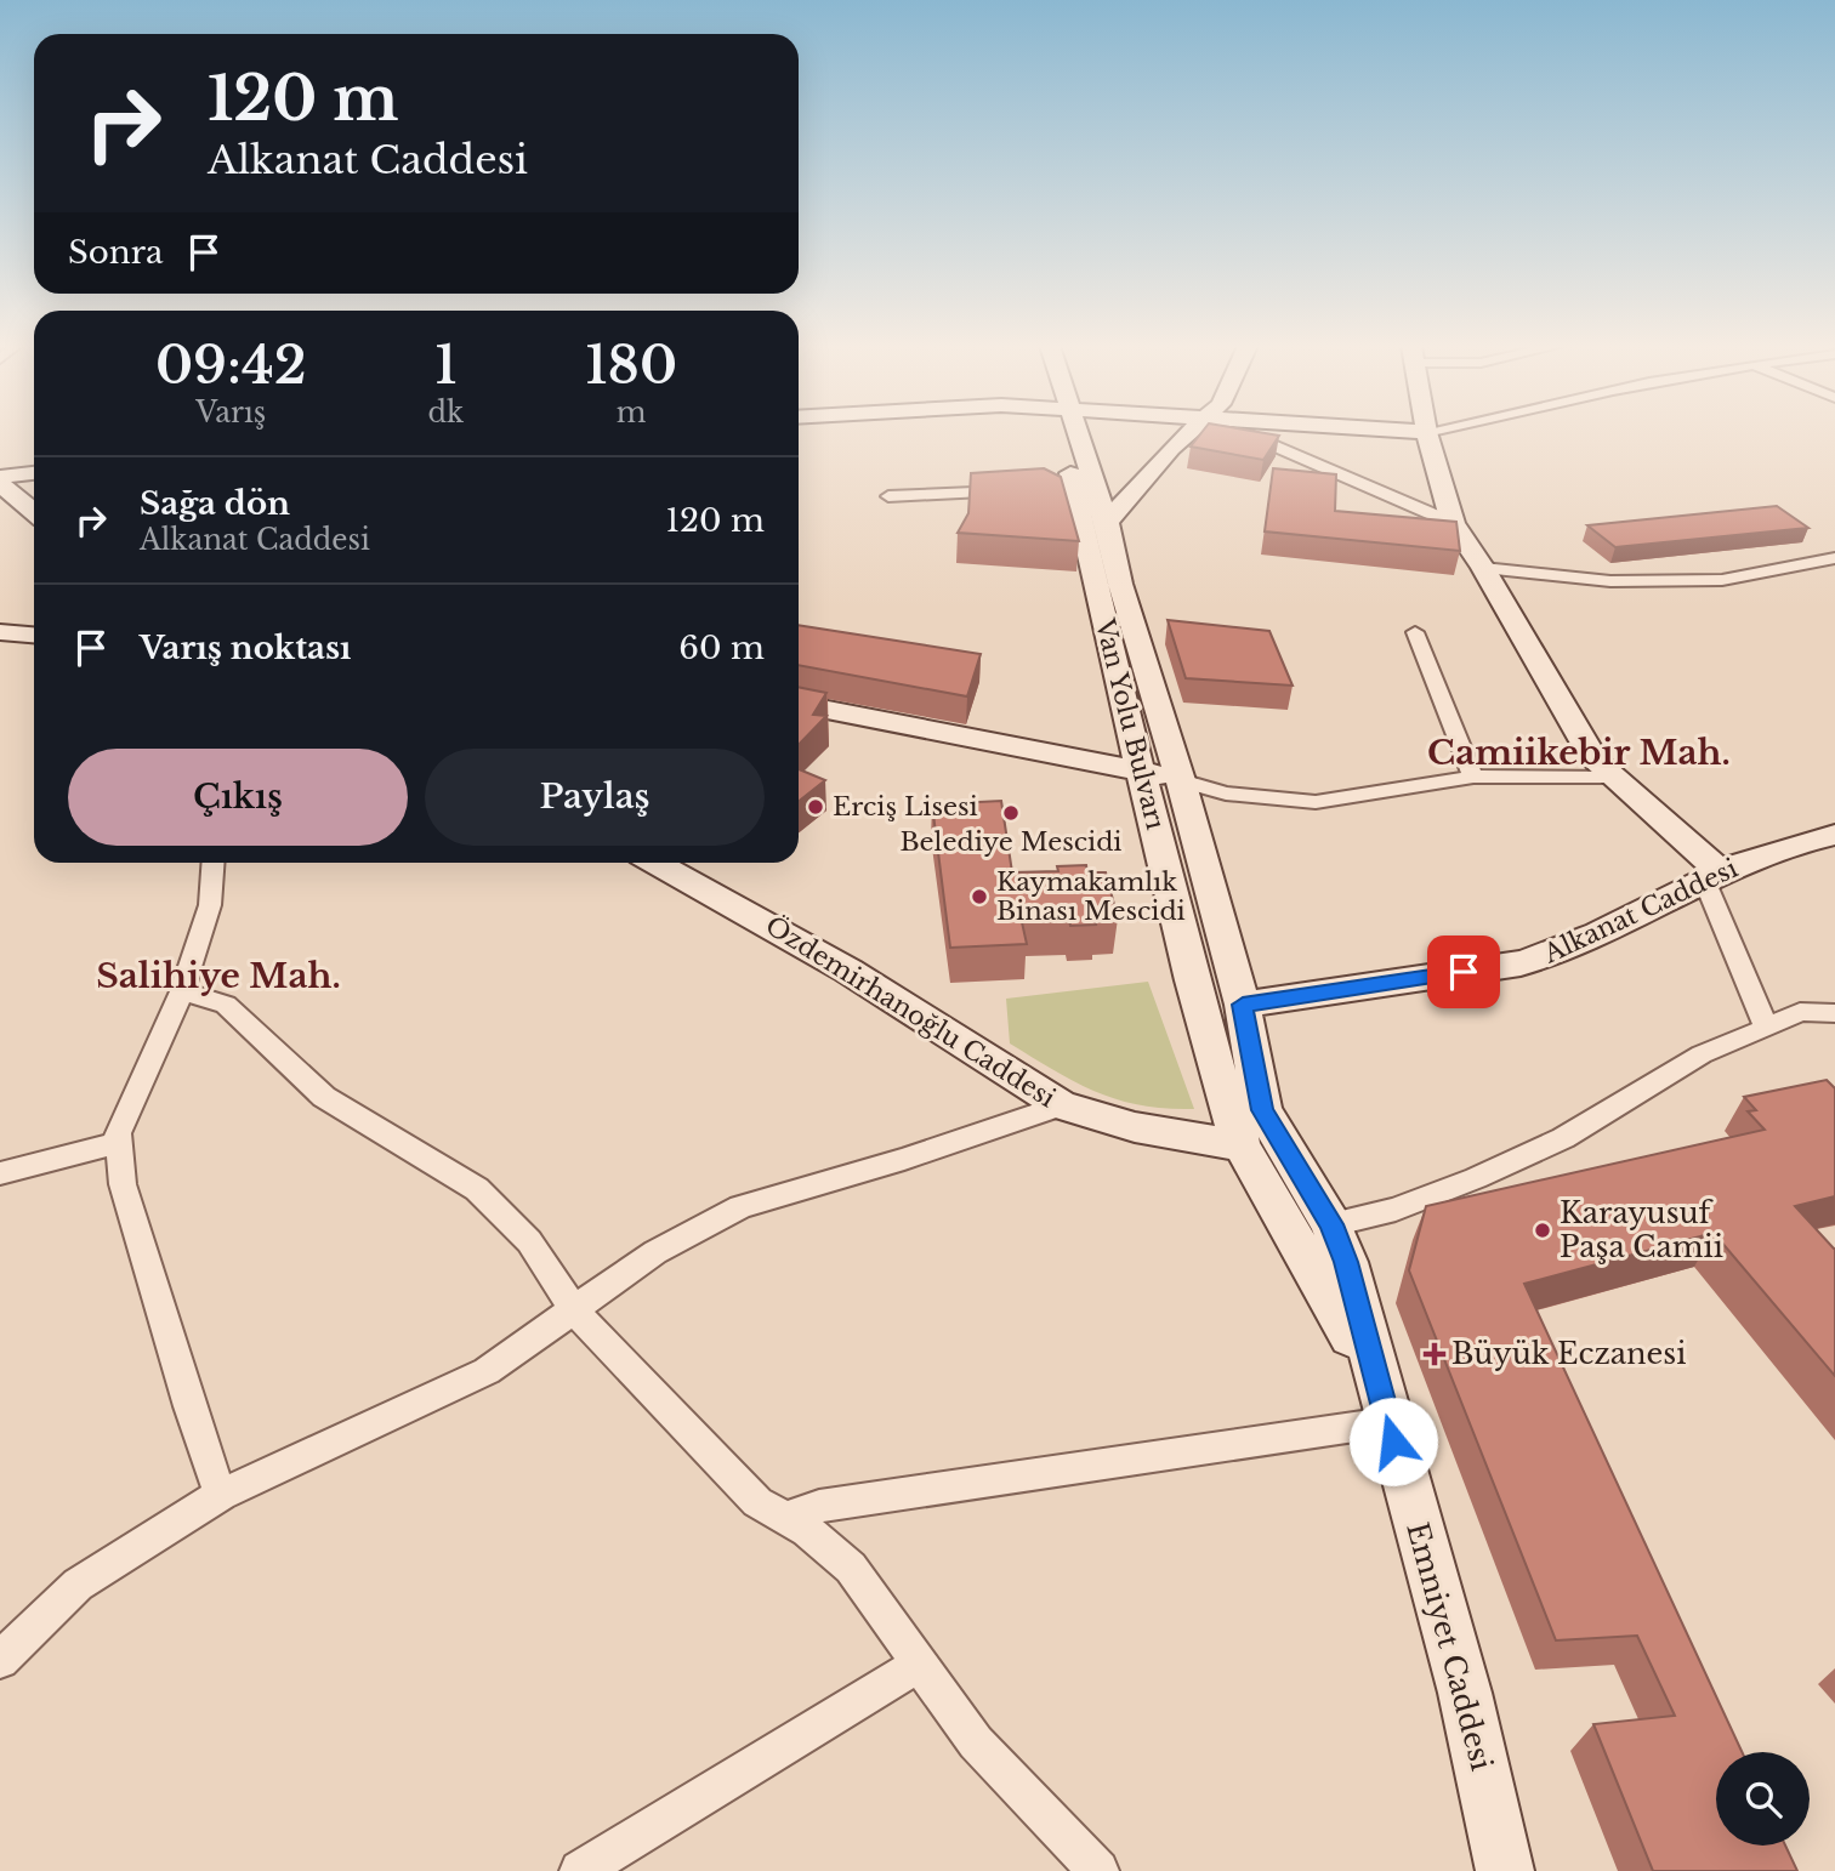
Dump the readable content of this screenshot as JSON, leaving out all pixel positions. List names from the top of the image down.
{
  "streets": {
    "street": [
      "Van Yolu Bulvarı",
      "Alkanat Caddesi",
      "Özdemirhanoğlu Caddesi",
      "Emniyet Caddesi"
    ]
  },
  "crossings": [
    ["Van Yolu Bulvarı", "Özdemirhanoğlu Caddesi"],
    ["Van Yolu Bulvarı", "Emniyet Caddesi"]
  ],
  "districts": ["Camiikebir Mah.", "Salihiye Mah."],
  "places": {
    "other": [
      "Erciş Lisesi",
      "Belediye Mescidi",
      "Kaymakamlık Binası Mescidi",
      "Karayusuf Paşa Camii"
    ],
    "health": ["Büyük Eczanesi"]
  },
  "page": {
    "turn": ["120 m", "Alkanat Caddesi"],
    "then": "Sonra",
    "eta": [
      "09:42",
      "Varış",
      "1",
      "dk",
      "180",
      "m"
    ],
    "list": [
      {
        "name": "Sağa dön",
        "note": "Alkanat Caddesi",
        "value": "120 m"
      },
      {
        "name": "Varış noktası",
        "value": "60 m"
      }
    ],
    "buttons": ["Çıkış", "Paylaş"]
  }
}
